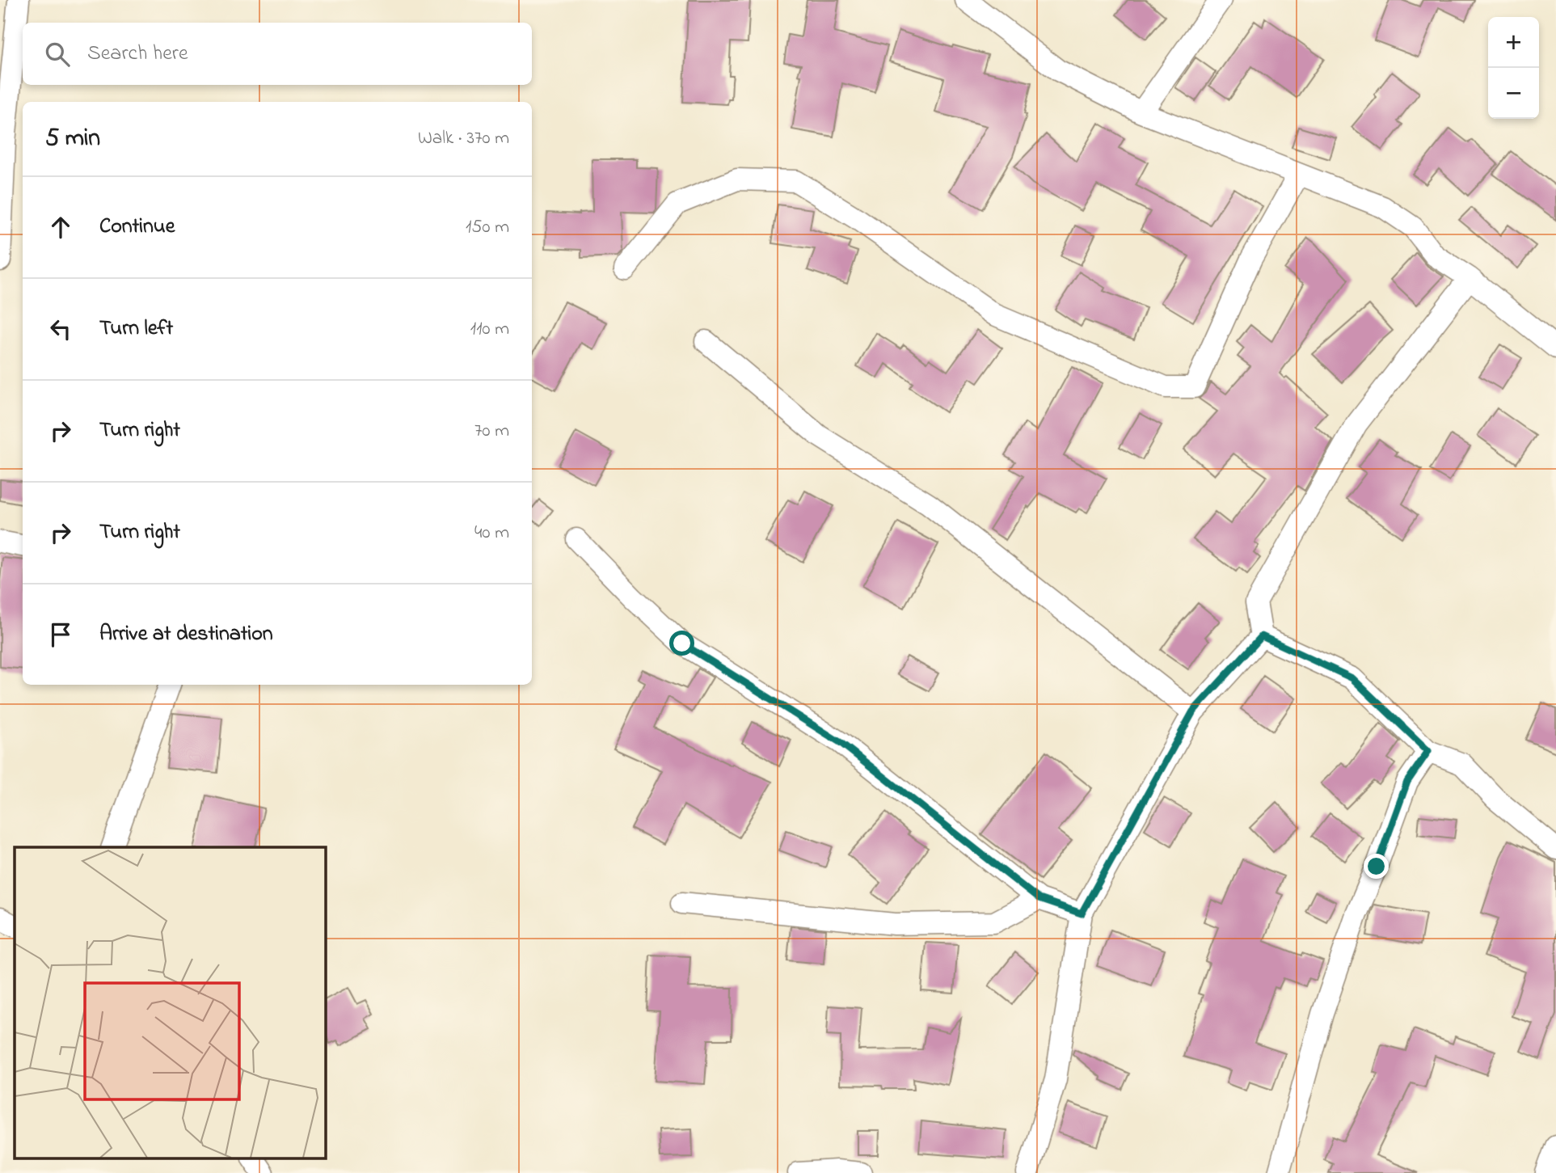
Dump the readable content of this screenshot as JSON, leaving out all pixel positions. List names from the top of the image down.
{
  "page": {
    "map_buttons": ["+", "−"],
    "search": "Search here",
    "heading": ["5 min", "Walk · 370 m"],
    "list": [
      ["Continue", "150 m"],
      ["Turn left", "110 m"],
      ["Turn right", "70 m"],
      ["Turn right", "40 m"],
      "Arrive at destination"
    ]
  }
}
